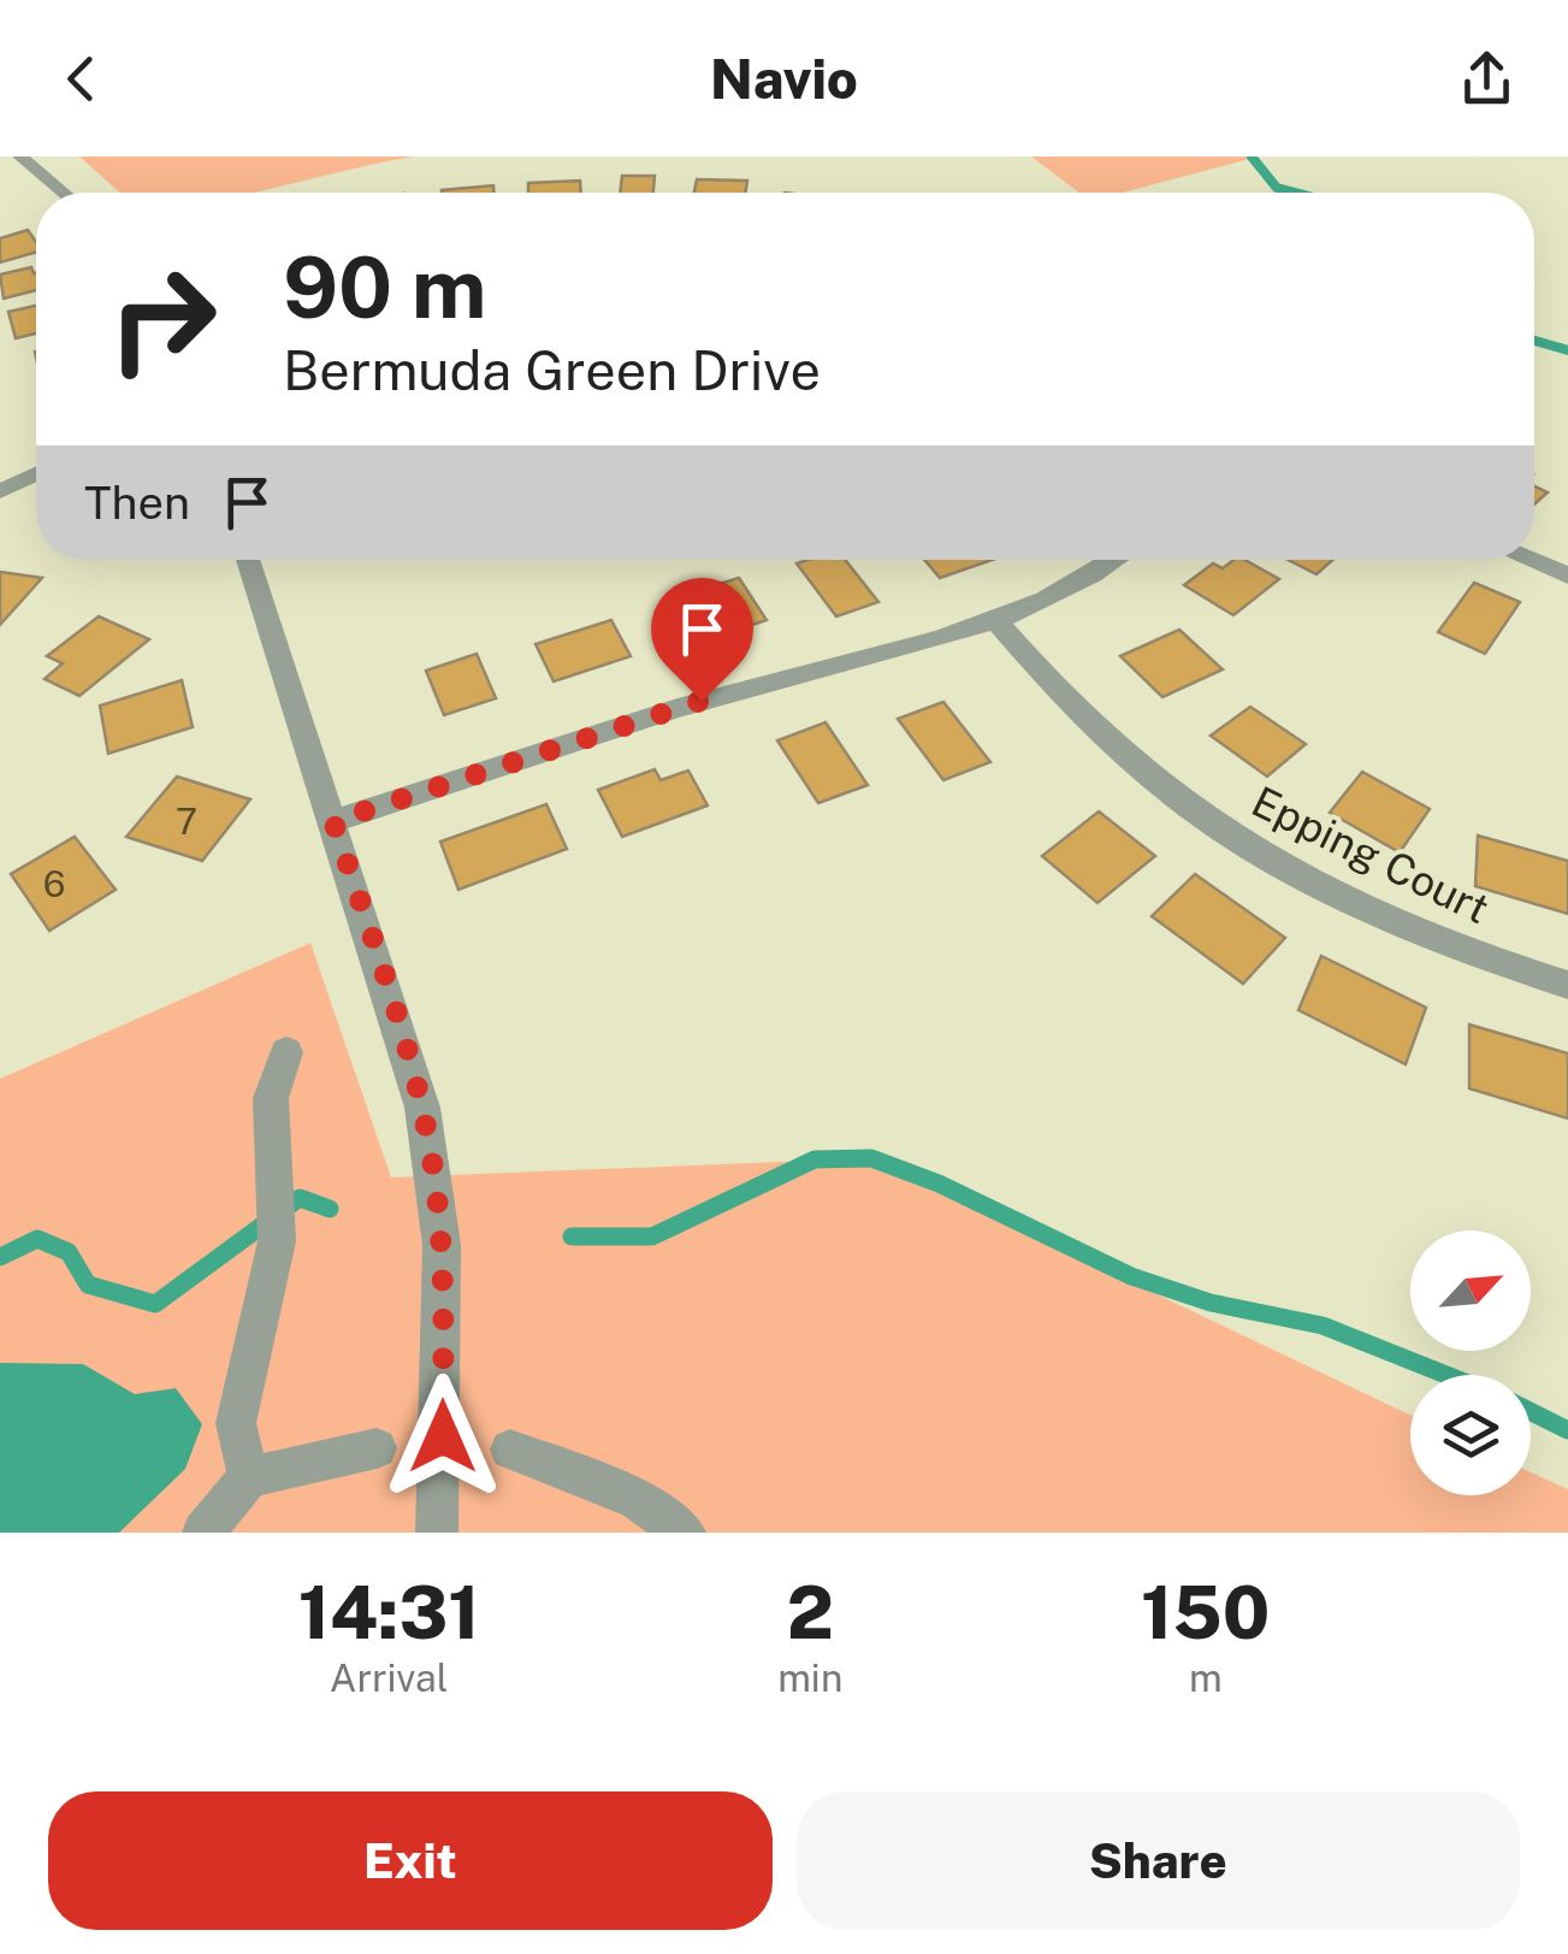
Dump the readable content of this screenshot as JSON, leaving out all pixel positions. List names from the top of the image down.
{
  "streets": {
    "street": ["Epping Court"]
  },
  "house_numbers": ["7", "6"],
  "north": "top right",
  "page": {
    "header": "Navio",
    "turn": ["90 m", "Bermuda Green Drive"],
    "then": "Then",
    "eta": [
      "14:31",
      "Arrival",
      "2",
      "min",
      "150",
      "m"
    ],
    "buttons": ["Exit", "Share"]
  }
}
